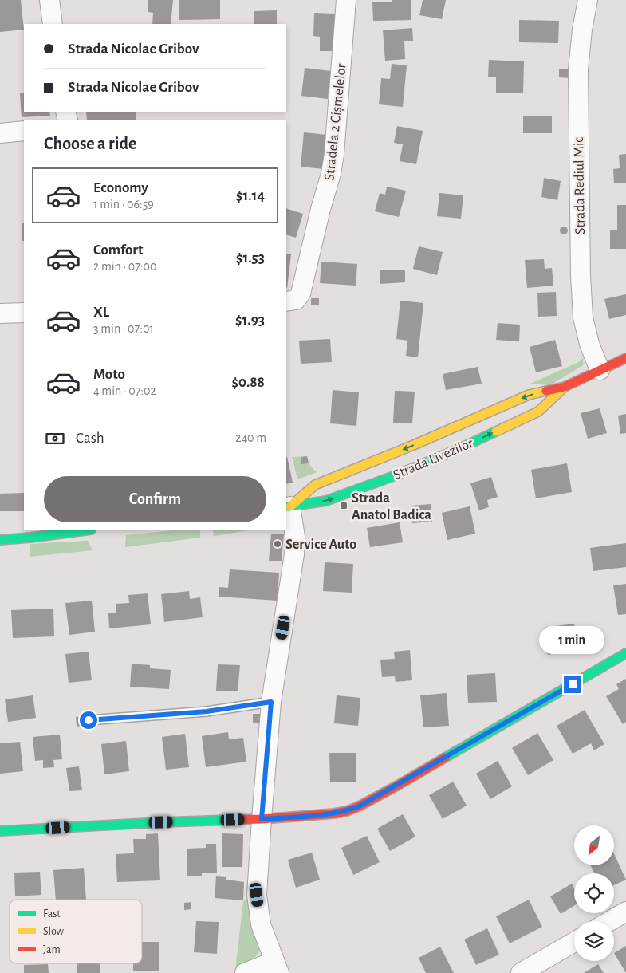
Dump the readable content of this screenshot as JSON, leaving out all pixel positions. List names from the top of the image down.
{
  "streets": {
    "street": ["Stradela 2 Cișmelelor", "Strada Rediul Mic", "Strada Livezilor"]
  },
  "crossings": [
    ["Strada Rediul Mic", "Strada Livezilor"]
  ],
  "places": {
    "transit": ["Strada Anatol Badica"],
    "other": ["Service Auto"]
  },
  "legend": ["Fast", "Slow", "Jam"],
  "north": "bottom left",
  "page": {
    "banner": ["Strada Nicolae Gribov", "Strada Nicolae Gribov"],
    "heading": "Choose a ride",
    "list": [
      {
        "name": "Economy",
        "note": "1 min · 06:59",
        "value": "$1.14"
      },
      {
        "name": "Comfort",
        "note": "2 min · 07:00",
        "value": "$1.53"
      },
      {
        "name": "XL",
        "note": "3 min · 07:01",
        "value": "$1.93"
      },
      {
        "name": "Moto",
        "note": "4 min · 07:02",
        "value": "$0.88"
      }
    ],
    "pay": ["Cash", "240 m"],
    "buttons": "Confirm",
    "bubble": "1 min"
  }
}
